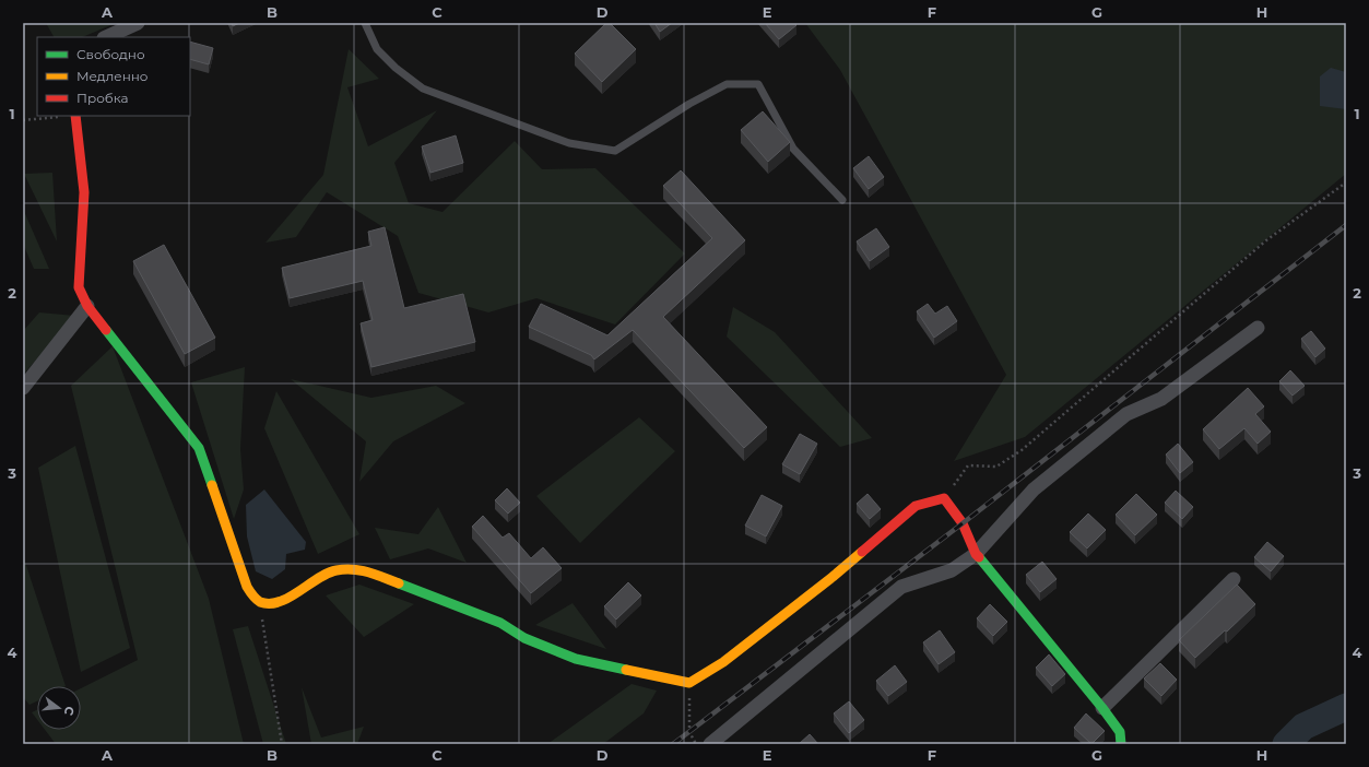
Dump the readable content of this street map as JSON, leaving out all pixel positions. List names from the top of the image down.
{
  "legend": ["Свободно", "Медленно", "Пробка"],
  "north": "right",
  "grid": {
    "columns": [
      "A",
      "B",
      "C",
      "D",
      "E",
      "F",
      "G",
      "H"
    ],
    "rows": [
      "1",
      "2",
      "3",
      "4"
    ]
  }
}
